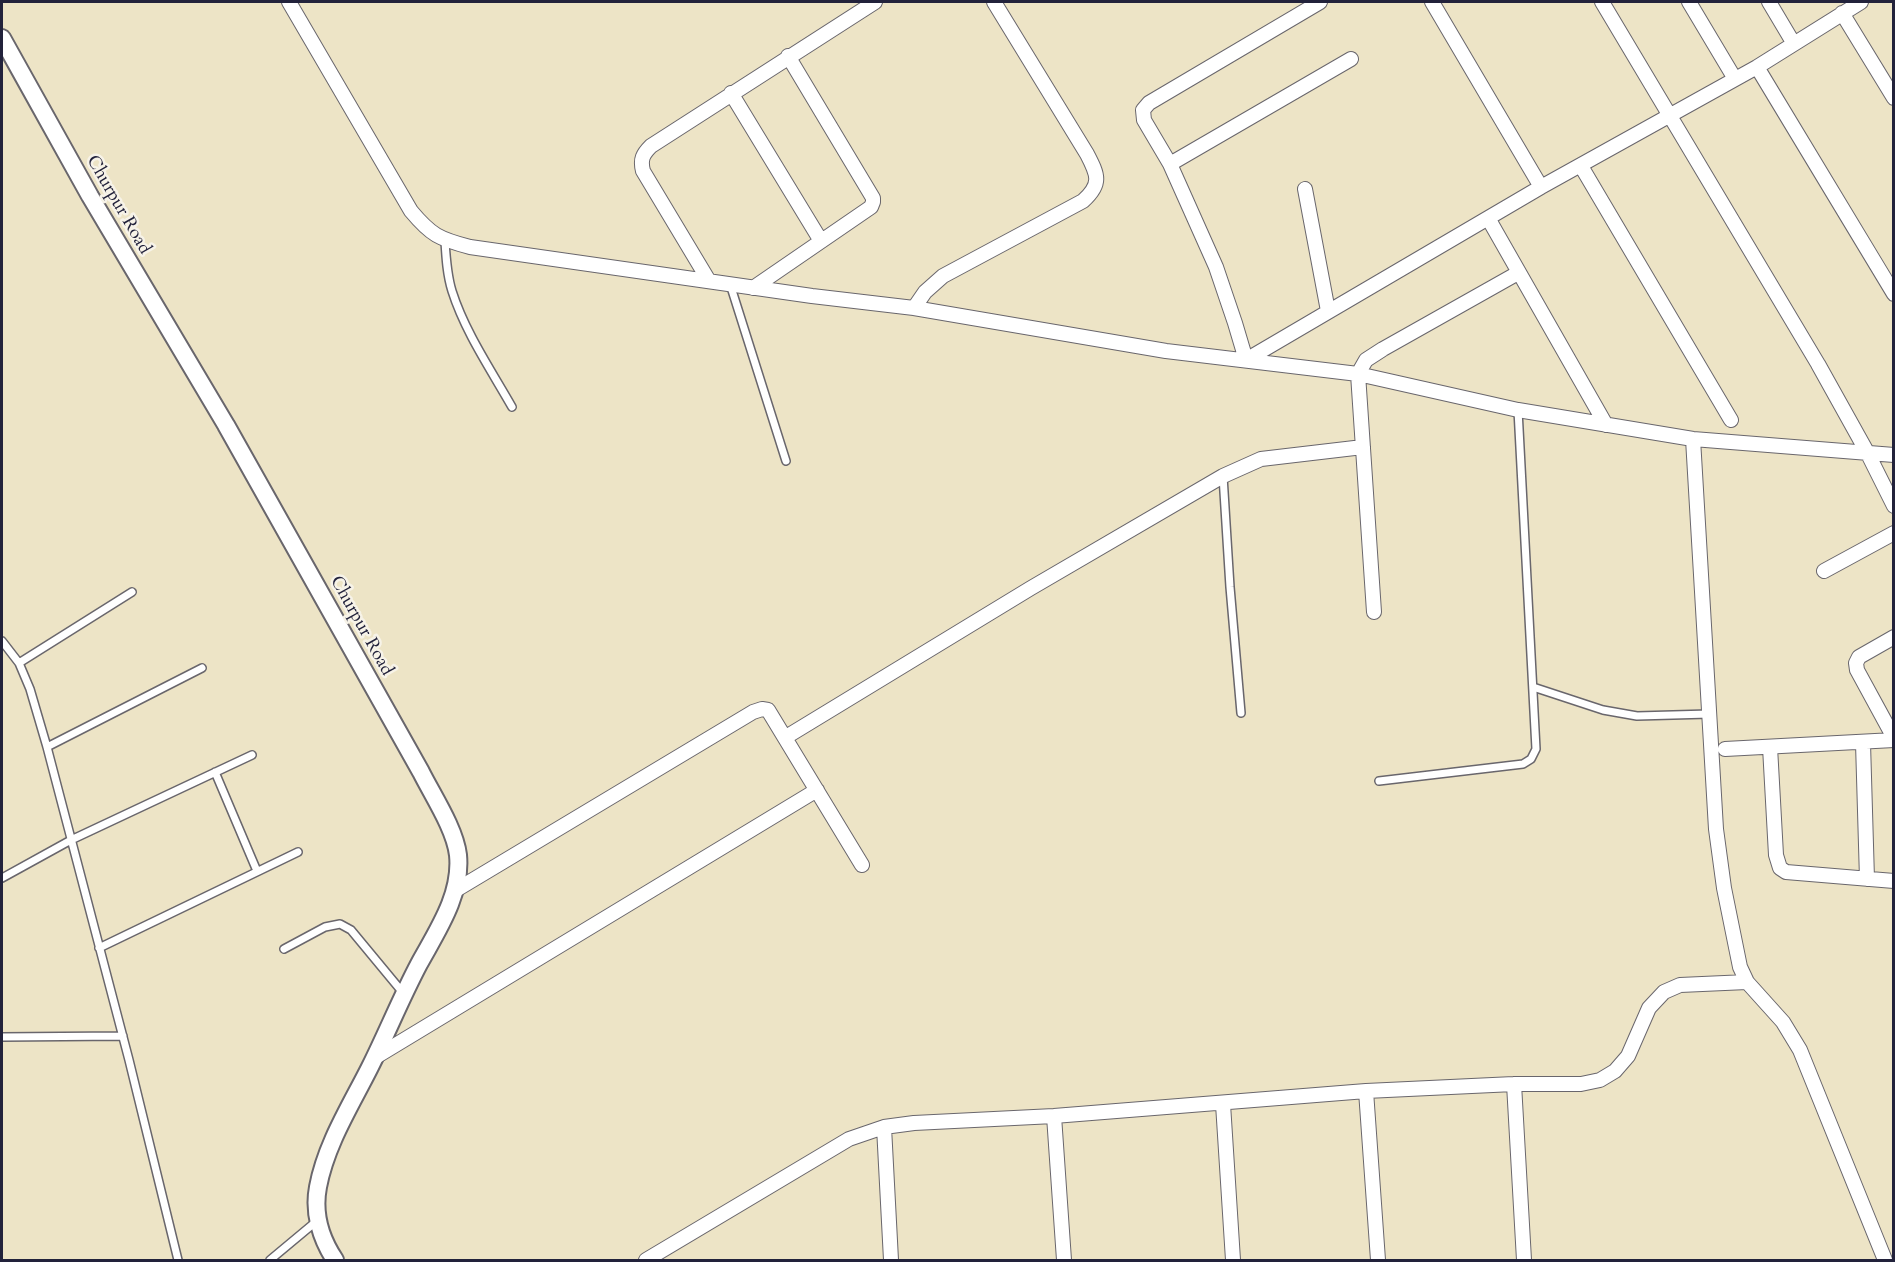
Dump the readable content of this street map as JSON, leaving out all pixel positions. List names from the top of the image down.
{
  "streets": {
    "street": ["Churpur Road"]
  }
}
